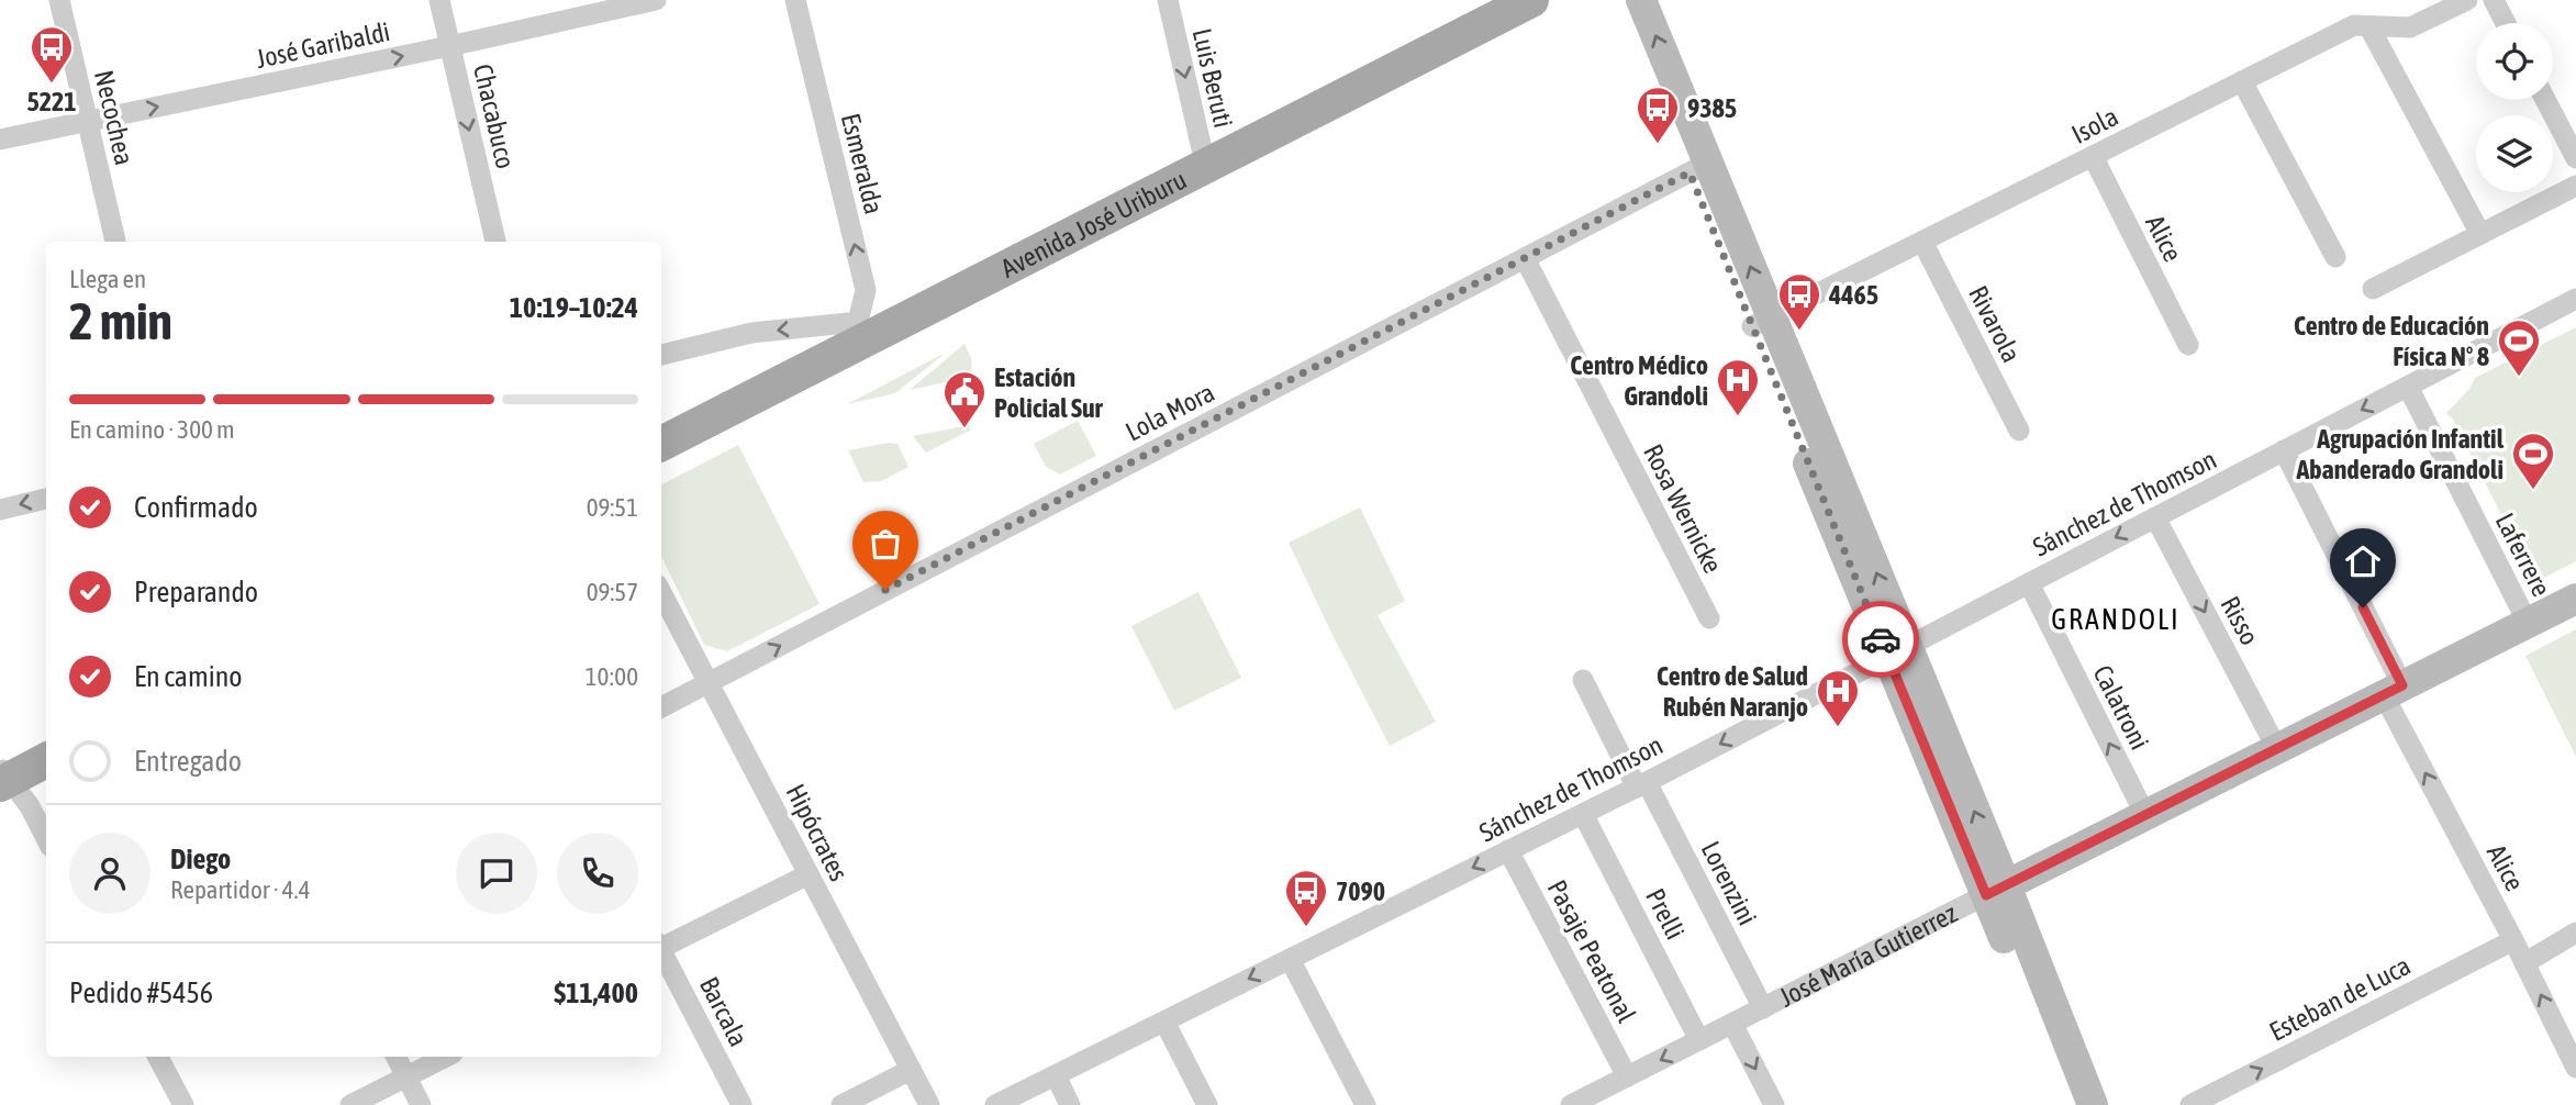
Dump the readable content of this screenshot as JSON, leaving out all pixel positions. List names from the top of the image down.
{
  "streets": {
    "main road": ["Avenida José Uriburu"],
    "street": [
      "José Garibaldi",
      "Luis Beruti",
      "Chacabuco",
      "Necochea",
      "Isola",
      "Esmeralda",
      "Alice",
      "Rivarola",
      "Lola Mora",
      "Sánchez de Thomson",
      "Rosa Wernicke",
      "Laferrere",
      "Risso",
      "Calatroni",
      "Hipócrates",
      "Lorenzini",
      "Prelli",
      "Pasaje Peatonal",
      "José María Gutierrez",
      "Esteban de Luca",
      "Barcala"
    ]
  },
  "crossings": [
    ["José Garibaldi", "Chacabuco"],
    ["José Garibaldi", "Necochea"],
    ["Luis Beruti", "Avenida José Uriburu"],
    ["Isola", "Alice"],
    ["Isola", "Rivarola"],
    ["Esmeralda", "Avenida José Uriburu"],
    ["Alice", "Sánchez de Thomson"],
    ["Alice", "José María Gutierrez"],
    ["Alice", "Esteban de Luca"],
    ["Lola Mora", "Rosa Wernicke"],
    ["Lola Mora", "Hipócrates"],
    ["Sánchez de Thomson", "Laferrere"],
    ["Sánchez de Thomson", "Risso"],
    ["Sánchez de Thomson", "Calatroni"],
    ["Sánchez de Thomson", "Lorenzini"],
    ["Sánchez de Thomson", "Prelli"],
    ["Sánchez de Thomson", "Pasaje Peatonal"],
    ["Laferrere", "José María Gutierrez"],
    ["Risso", "José María Gutierrez"],
    ["Calatroni", "José María Gutierrez"],
    ["Lorenzini", "José María Gutierrez"],
    ["Prelli", "José María Gutierrez"],
    ["Pasaje Peatonal", "José María Gutierrez"]
  ],
  "one_way": [
    "José Garibaldi",
    "Luis Beruti",
    "Chacabuco",
    "Esmeralda",
    "Alice",
    "Lola Mora",
    "Sánchez de Thomson",
    "Risso",
    "Esteban de Luca"
  ],
  "districts": ["GRANDOLI"],
  "places": {
    "bus stop": [
      "5221",
      "9385",
      "4465",
      "7090"
    ],
    "sports": ["Centro de Educación Física N° 8", "Agrupación Infantil Abanderado Grandoli"],
    "hospital": ["Centro Médico Grandoli", "Centro de Salud Rubén Naranjo"],
    "public building": ["Estación Policial Sur"]
  },
  "page": {
    "heading": ["2 min", "Llega en", "10:19–10:24"],
    "panel": [
      "Diego",
      "Repartidor · 4.4",
      "Pedido #5456",
      "$11,400"
    ],
    "bar": "En camino · 300 m",
    "list": [
      ["Confirmado", "09:51"],
      ["Preparando", "09:57"],
      ["En camino", "10:00"],
      "Entregado"
    ]
  }
}
